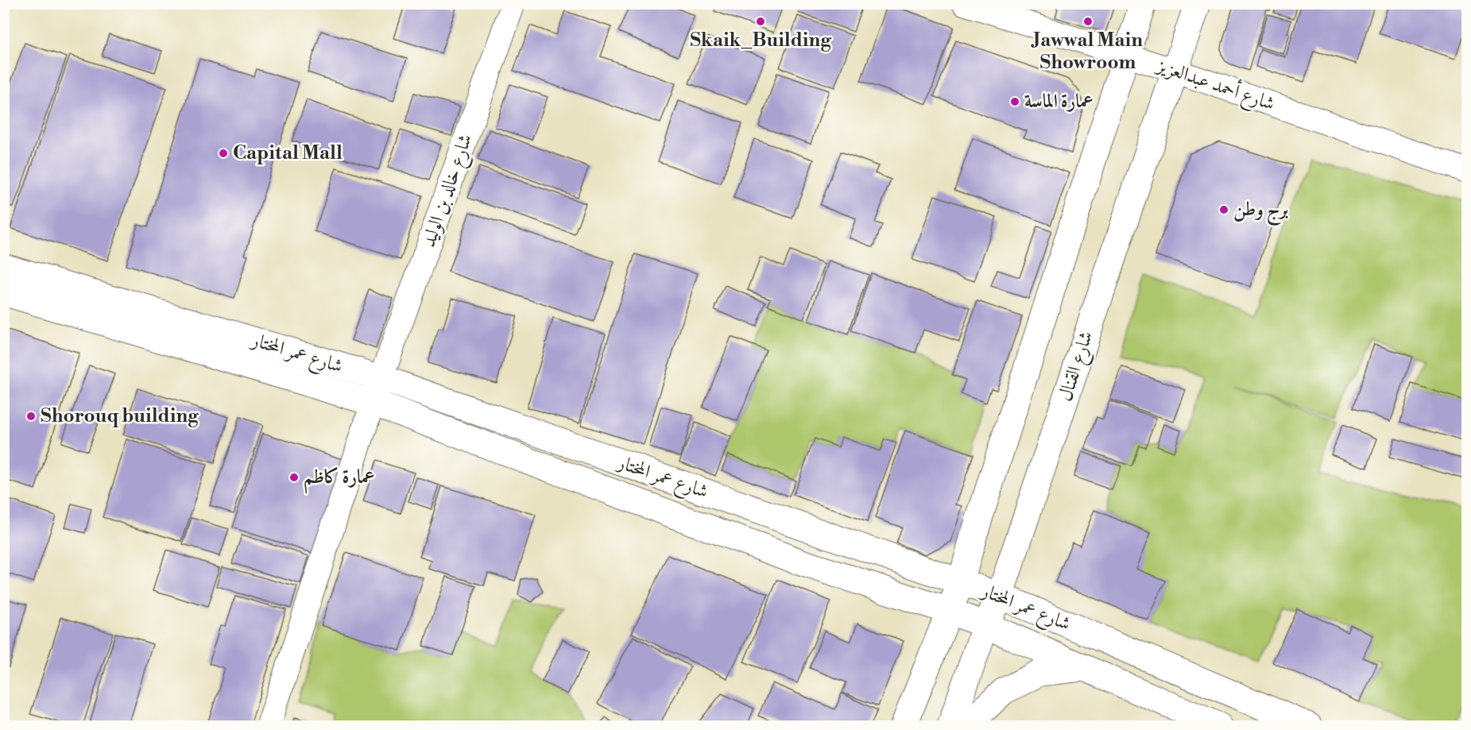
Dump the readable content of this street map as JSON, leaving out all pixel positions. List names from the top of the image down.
{
  "streets": {
    "main road": ["شارع عمر المختار", "شارع القنال"],
    "street": ["شارع أحمد عبدالعزيز", "شارع خالد بن الوليد"]
  },
  "crossings": [
    ["شارع أحمد عبدالعزيز", "شارع القنال"],
    ["شارع خالد بن الوليد", "شارع عمر المختار"],
    ["شارع عمر المختار", "شارع القنال"]
  ],
  "places": [
    "Skaik_Building",
    "Jawwal Main Showroom",
    "عمارة الماسة",
    "Capital Mall",
    "برج وطن",
    "Shorouq building",
    "عمارة كاظم"
  ]
}
